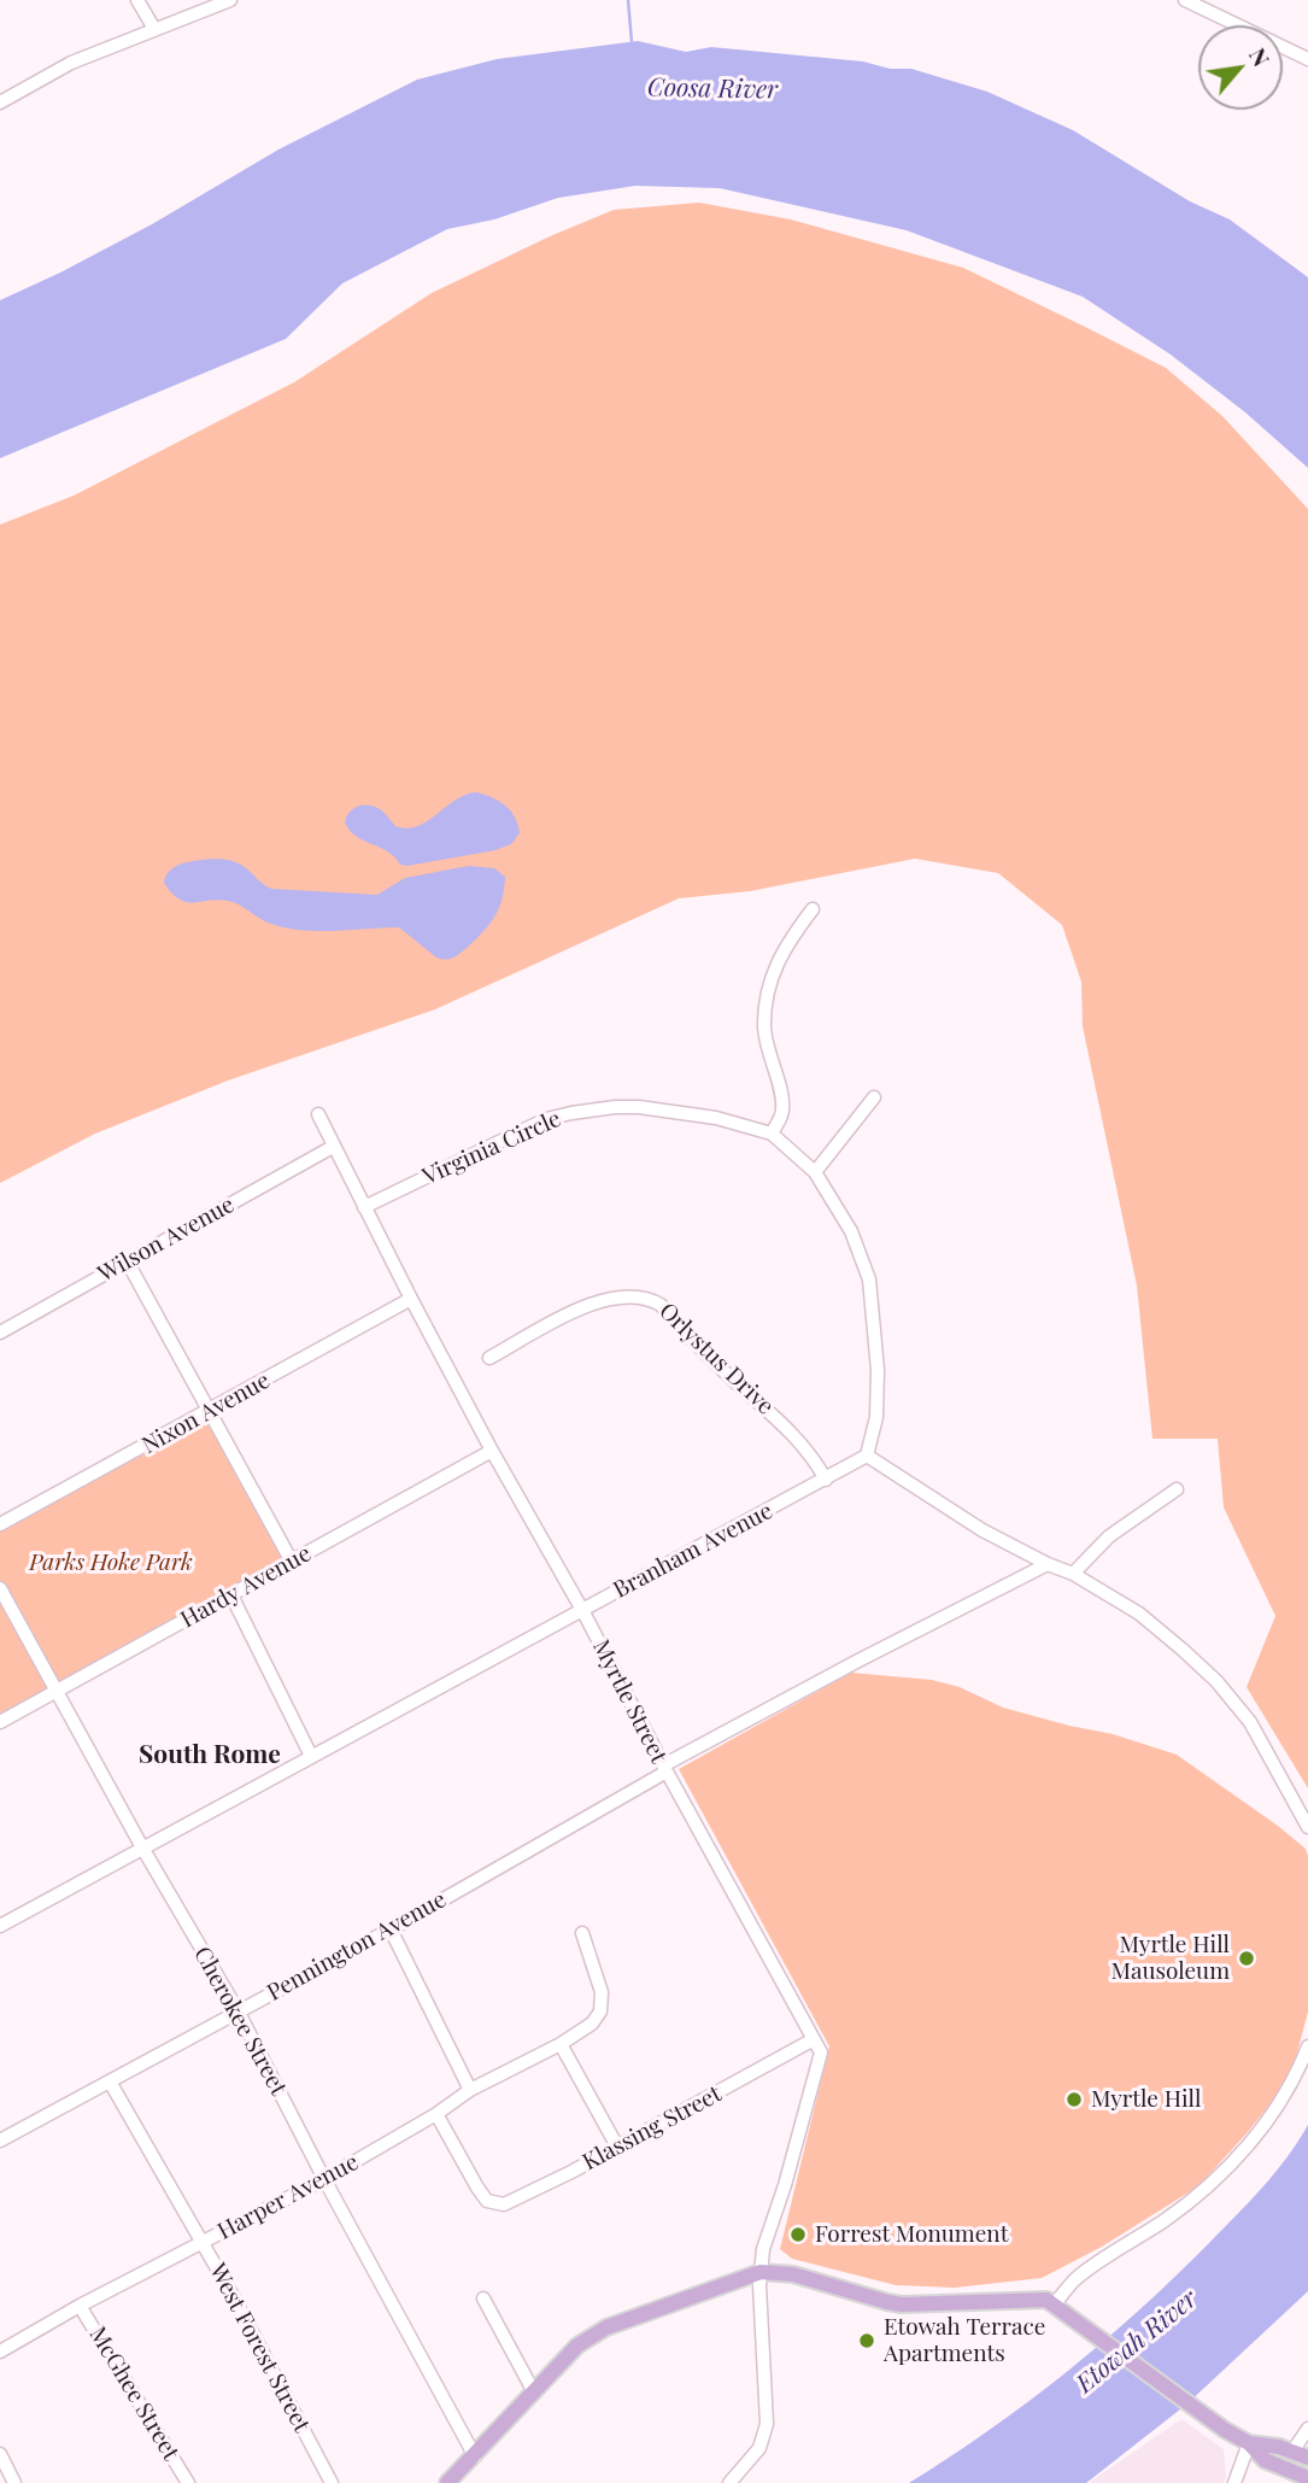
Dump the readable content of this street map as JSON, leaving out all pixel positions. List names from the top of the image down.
{
  "streets": {
    "street": [
      "Virginia Circle",
      "Wilson Avenue",
      "Orlystus Drive",
      "Nixon Avenue",
      "Branham Avenue",
      "Hardy Avenue",
      "Myrtle Street",
      "Pennington Avenue",
      "Cherokee Street",
      "Klassing Street",
      "Harper Avenue",
      "West Forest Street",
      "McGhee Street"
    ]
  },
  "crossings": [
    ["Virginia Circle", "Branham Avenue"],
    ["Virginia Circle", "Myrtle Street"],
    ["Wilson Avenue", "Myrtle Street"],
    ["Orlystus Drive", "Branham Avenue"],
    ["Nixon Avenue", "Myrtle Street"],
    ["Branham Avenue", "Myrtle Street"],
    ["Branham Avenue", "Cherokee Street"],
    ["Hardy Avenue", "Myrtle Street"],
    ["Hardy Avenue", "Cherokee Street"],
    ["Myrtle Street", "Pennington Avenue"],
    ["Myrtle Street", "Klassing Street"],
    ["Pennington Avenue", "Cherokee Street"],
    ["Pennington Avenue", "West Forest Street"],
    ["Cherokee Street", "Harper Avenue"],
    ["Klassing Street", "Harper Avenue"],
    ["Harper Avenue", "West Forest Street"],
    ["Harper Avenue", "McGhee Street"]
  ],
  "districts": ["South Rome"],
  "water": ["Coosa River", "Etowah River"],
  "parks": ["Parks Hoke Park"],
  "places": [
    "Myrtle Hill Mausoleum",
    "Myrtle Hill",
    "Forrest Monument",
    "Etowah Terrace Apartments"
  ],
  "north": "top right"
}
